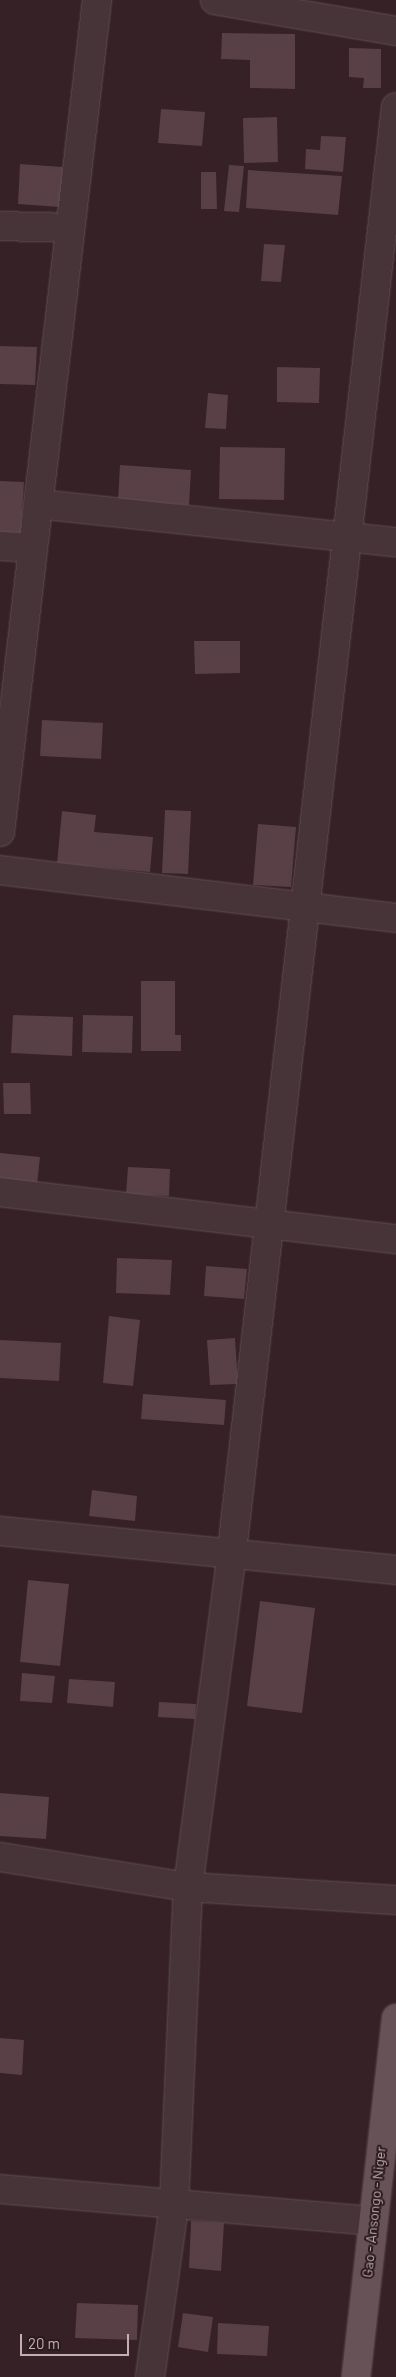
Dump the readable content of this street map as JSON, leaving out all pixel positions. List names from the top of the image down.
{
  "streets": {
    "main road": ["Gao - Ansongo - Niger"]
  },
  "scale_bar": "20 m"
}
